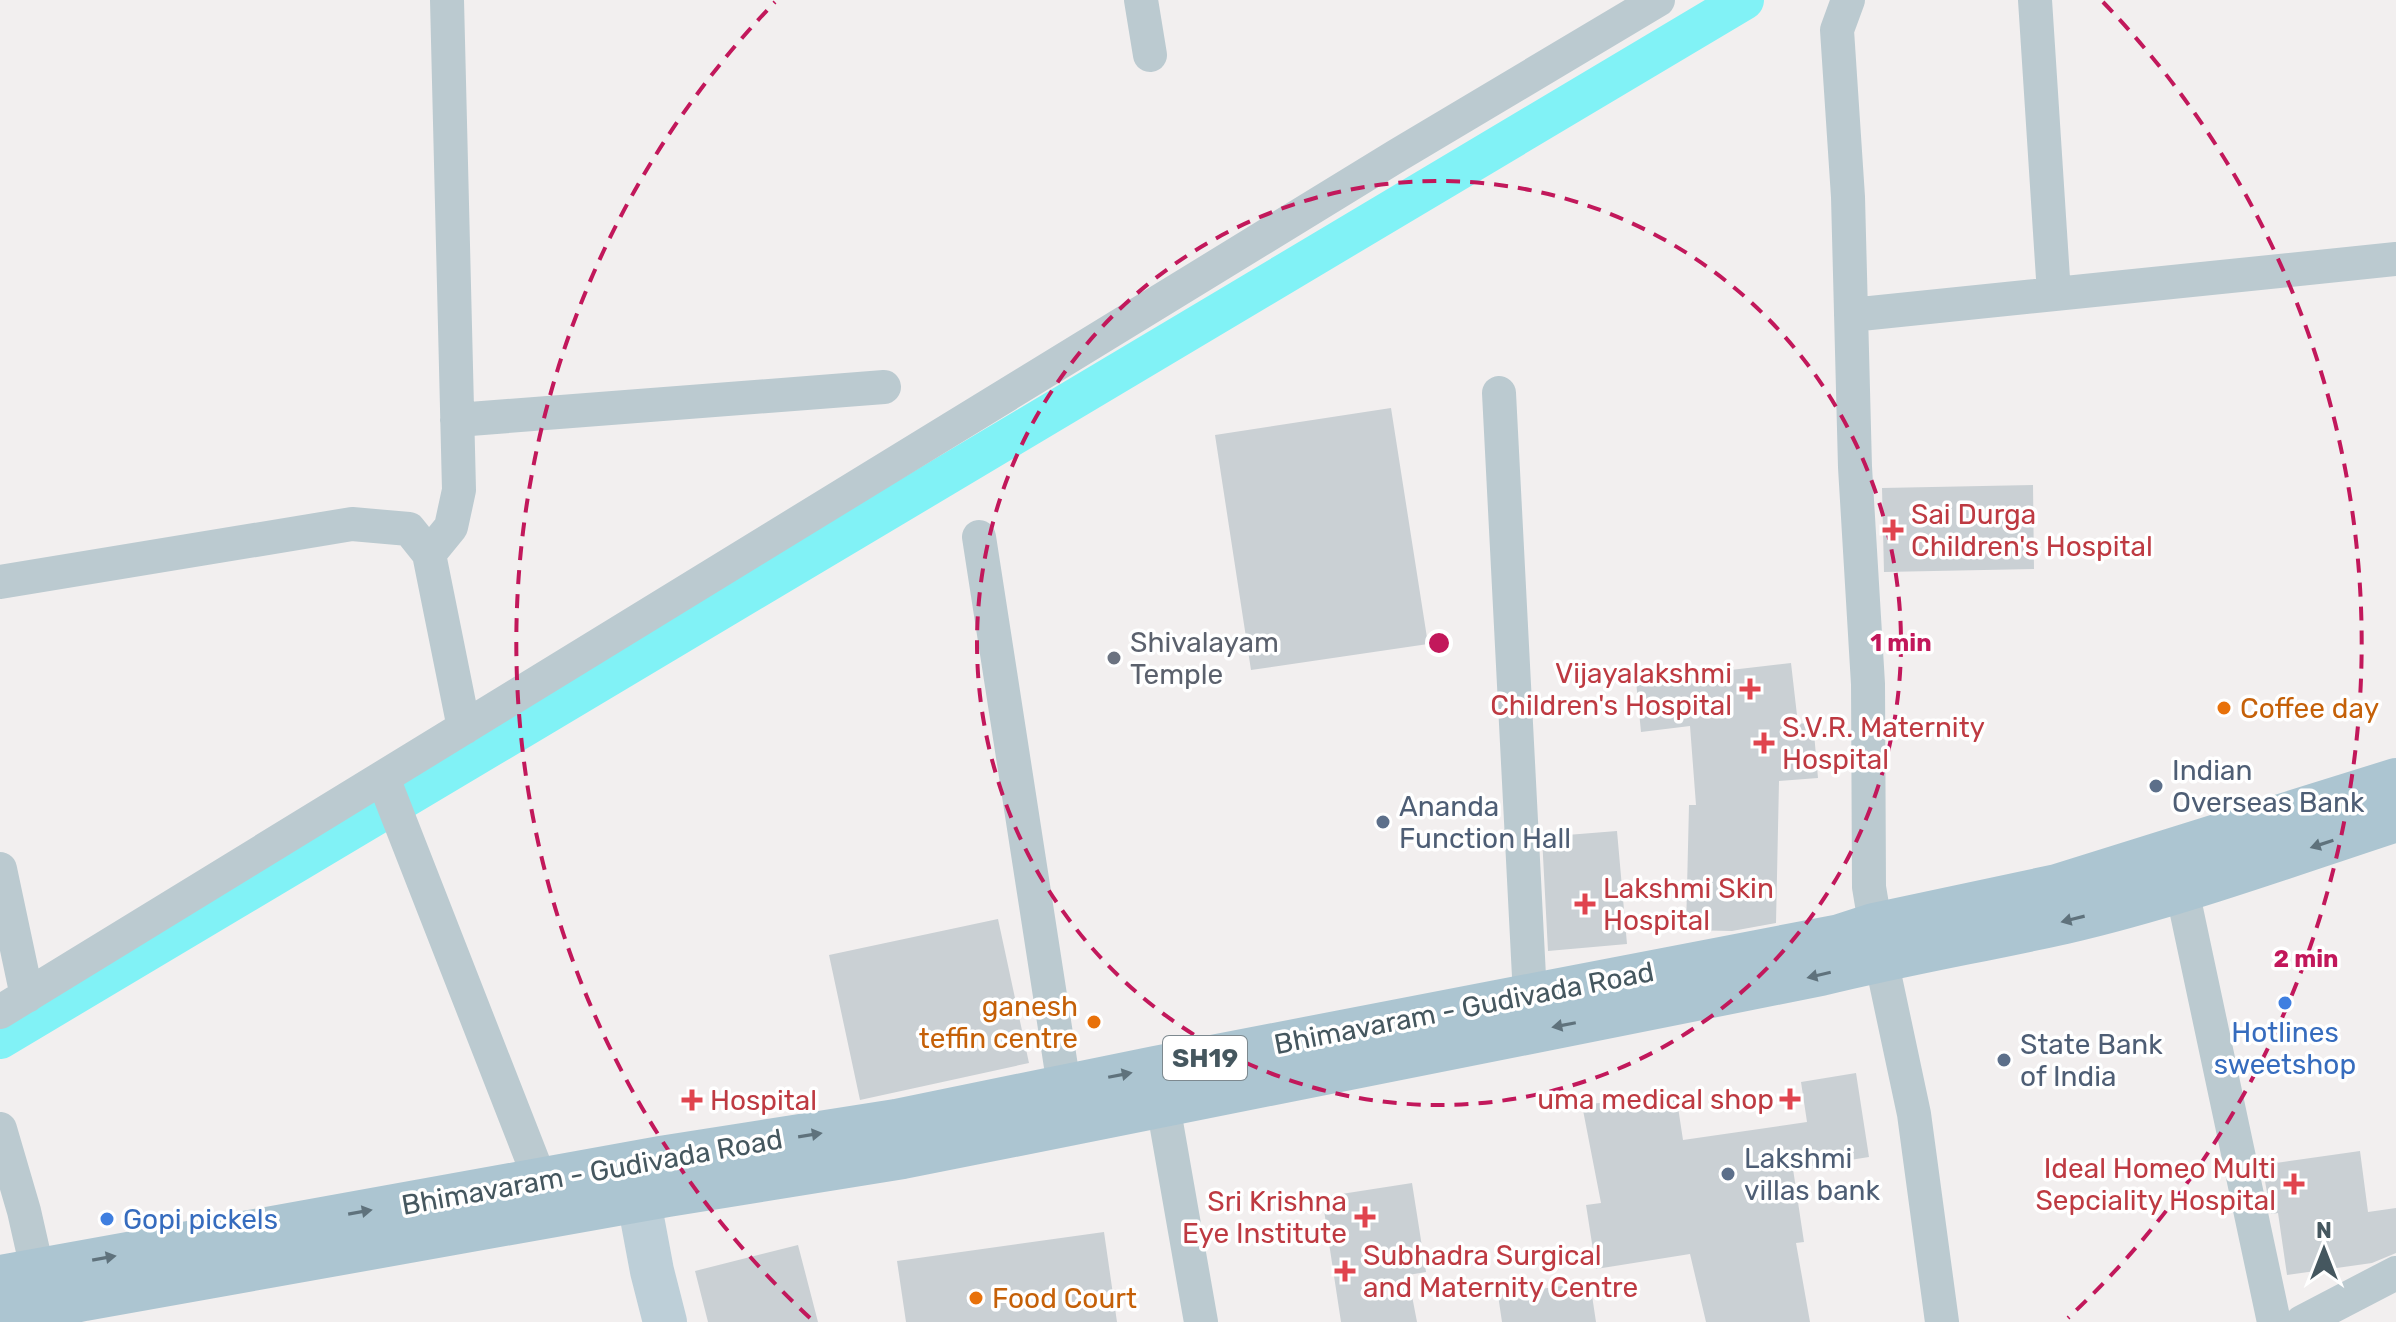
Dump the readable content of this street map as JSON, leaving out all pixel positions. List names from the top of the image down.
{
  "streets": {
    "main road": ["Bhimavaram - Gudivada Road", "SH19"]
  },
  "places": {
    "health": [
      "Sai Durga Children's Hospital",
      "Vijayalakshmi Children's Hospital",
      "S.V.R. Maternity Hospital",
      "Lakshmi Skin Hospital",
      "uma medical shop",
      "Hospital",
      "Ideal Homeo Multi Sepciality Hospital",
      "Sri Krishna Eye Institute",
      "Subhadra Surgical and Maternity Centre"
    ],
    "other": [
      "Shivalayam Temple",
      "Coffee day",
      "Indian Overseas Bank",
      "Ananda Function Hall",
      "Hotlines sweetshop",
      "ganesh teffin centre",
      "State Bank of India",
      "Lakshmi villas bank",
      "Gopi pickels",
      "Food Court"
    ]
  },
  "north": "top",
  "rings": ["1 min", "2 min"]
}
